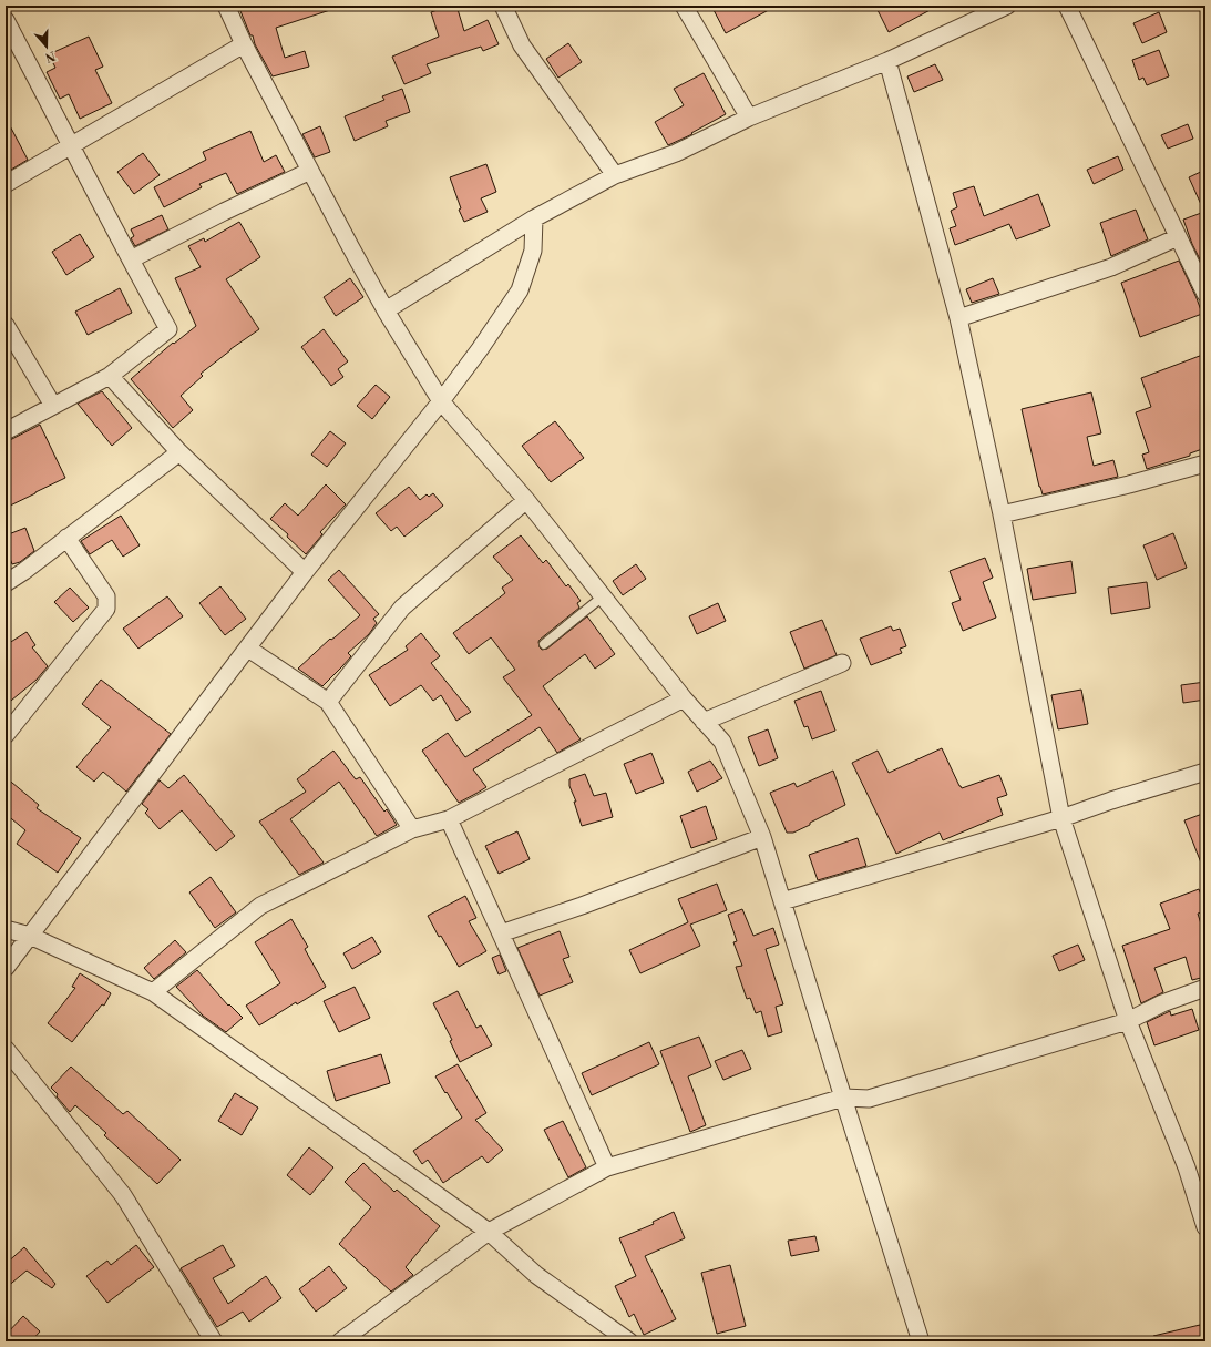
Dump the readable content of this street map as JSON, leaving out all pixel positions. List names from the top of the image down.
{
  "north": "bottom"
}
